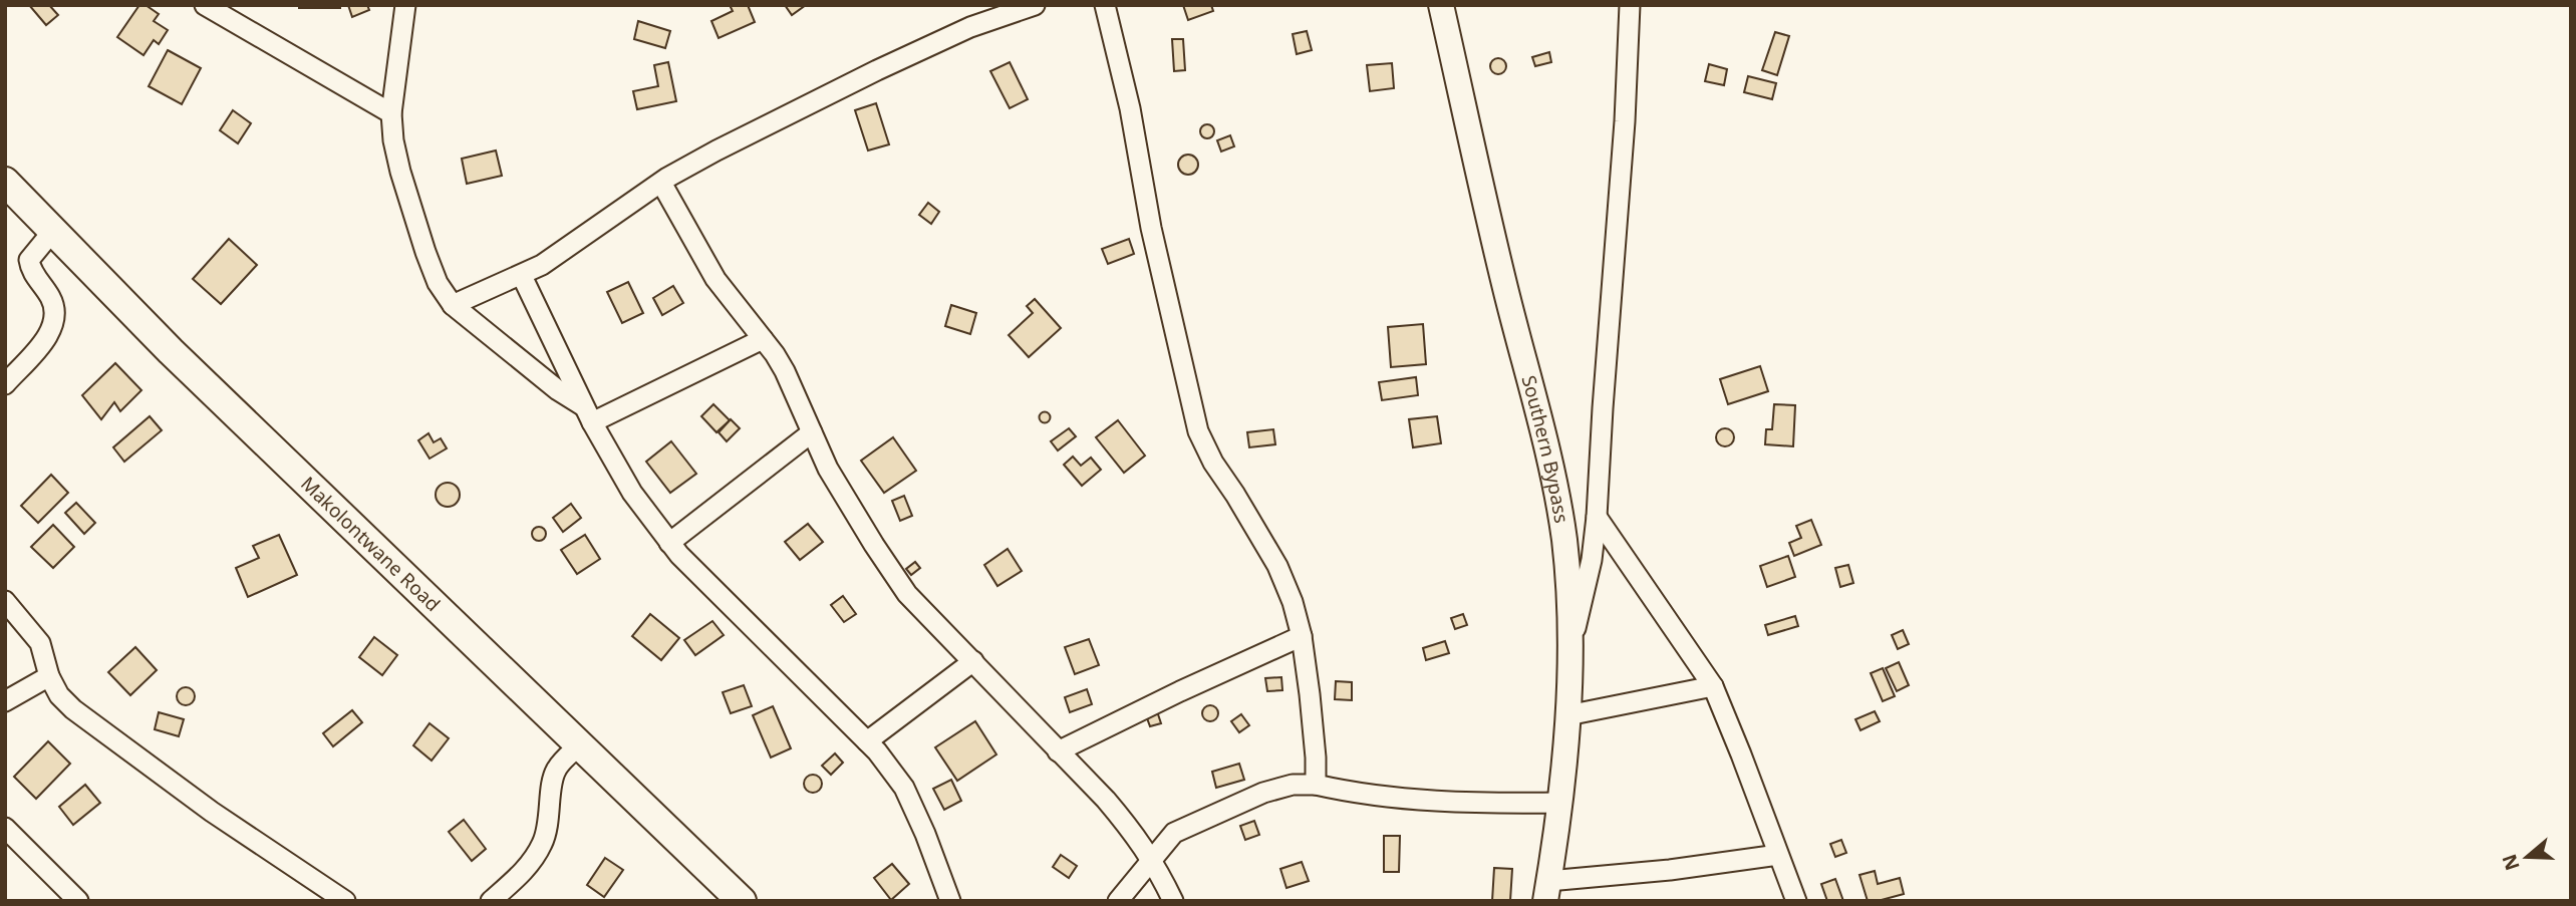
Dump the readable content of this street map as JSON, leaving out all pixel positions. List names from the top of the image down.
{
  "streets": {
    "main road": ["Makolontwane Road"],
    "street": ["Southern Bypass"]
  },
  "north": "left"
}
